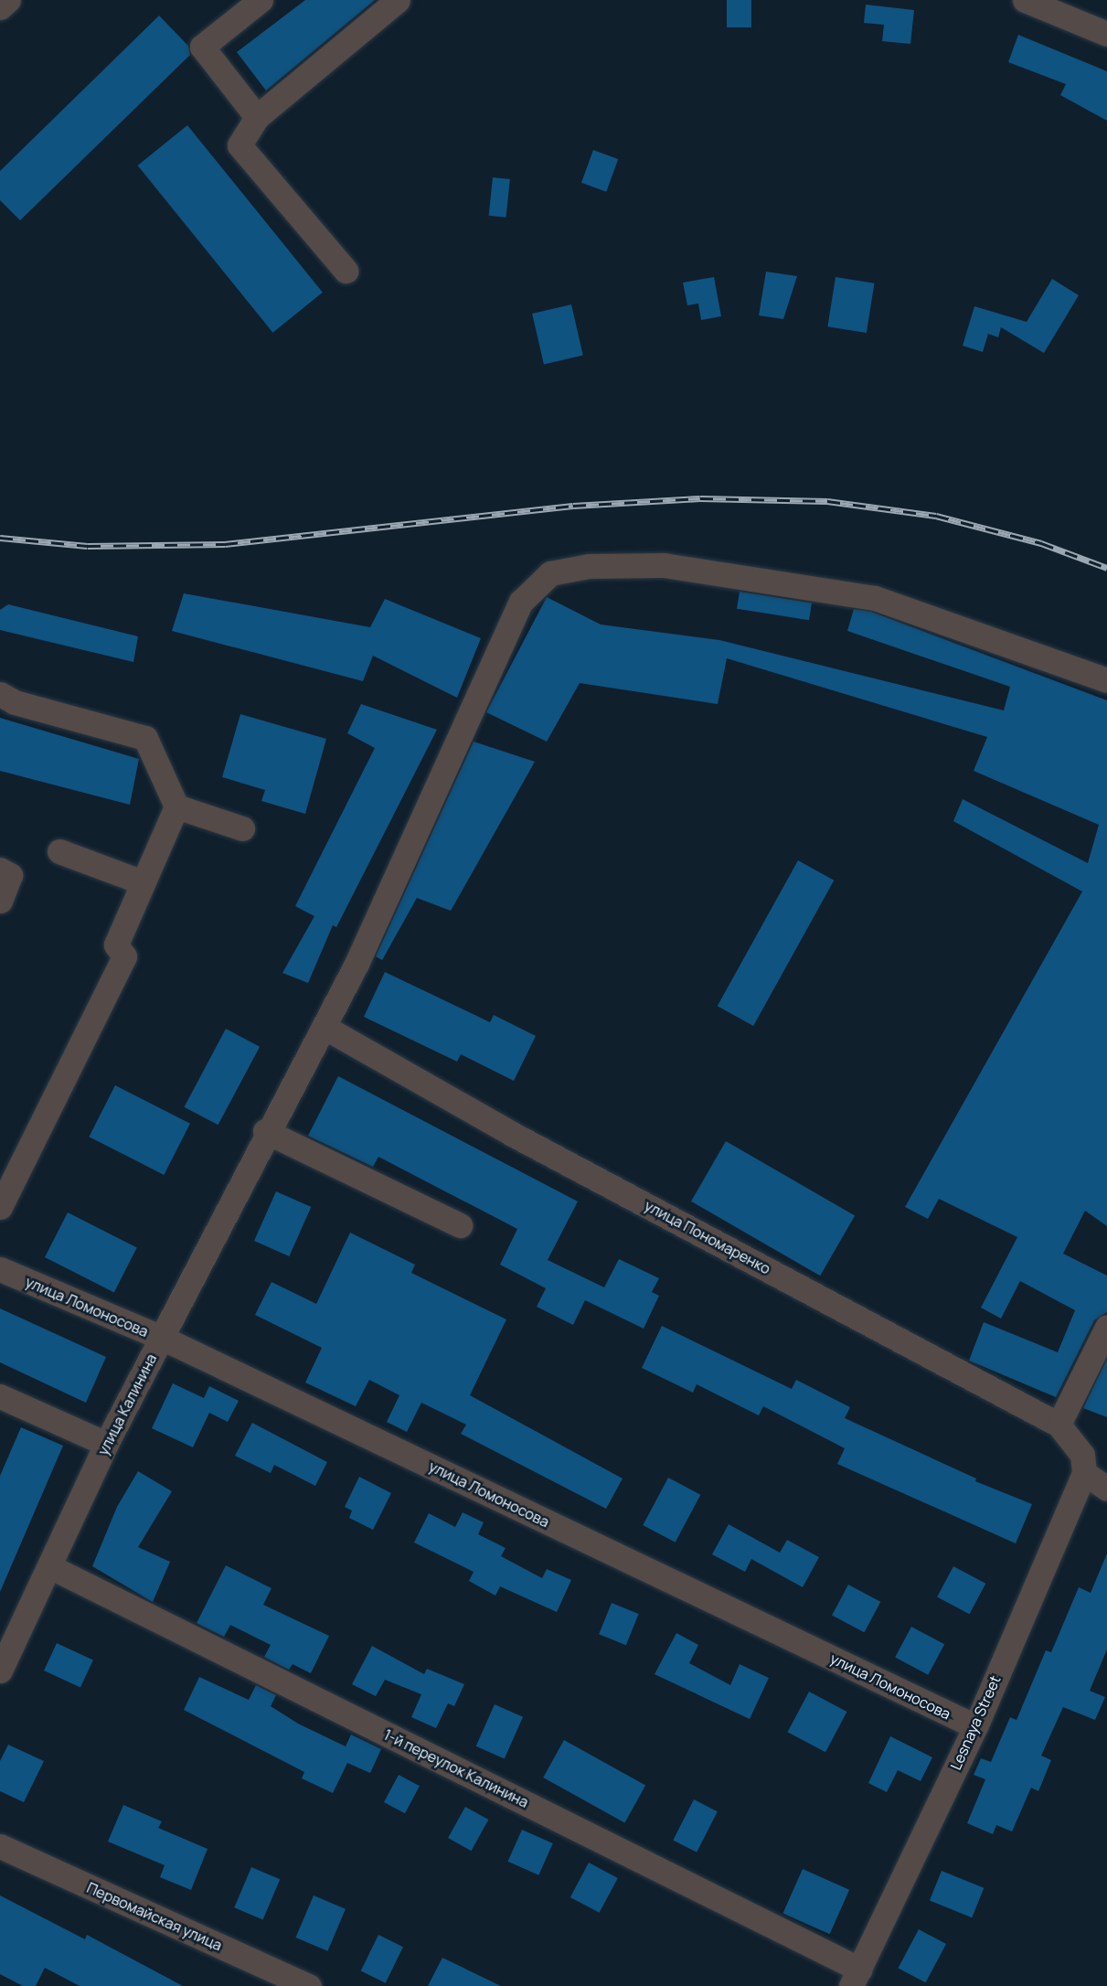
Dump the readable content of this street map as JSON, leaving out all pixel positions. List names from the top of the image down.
{
  "streets": {
    "street": [
      "улица Пономаренко",
      "улица Ломоносова",
      "улица Калинина",
      "Lesnaya Street",
      "1-й переулок Калинина",
      "Первомайская улица"
    ]
  },
  "crossings": [
    ["улица Пономаренко", "улица Калинина"],
    ["улица Пономаренко", "Lesnaya Street"],
    ["улица Ломоносова", "улица Калинина"],
    ["улица Ломоносова", "Lesnaya Street"],
    ["улица Калинина", "1-й переулок Калинина"],
    ["Lesnaya Street", "1-й переулок Калинина"]
  ]
}
